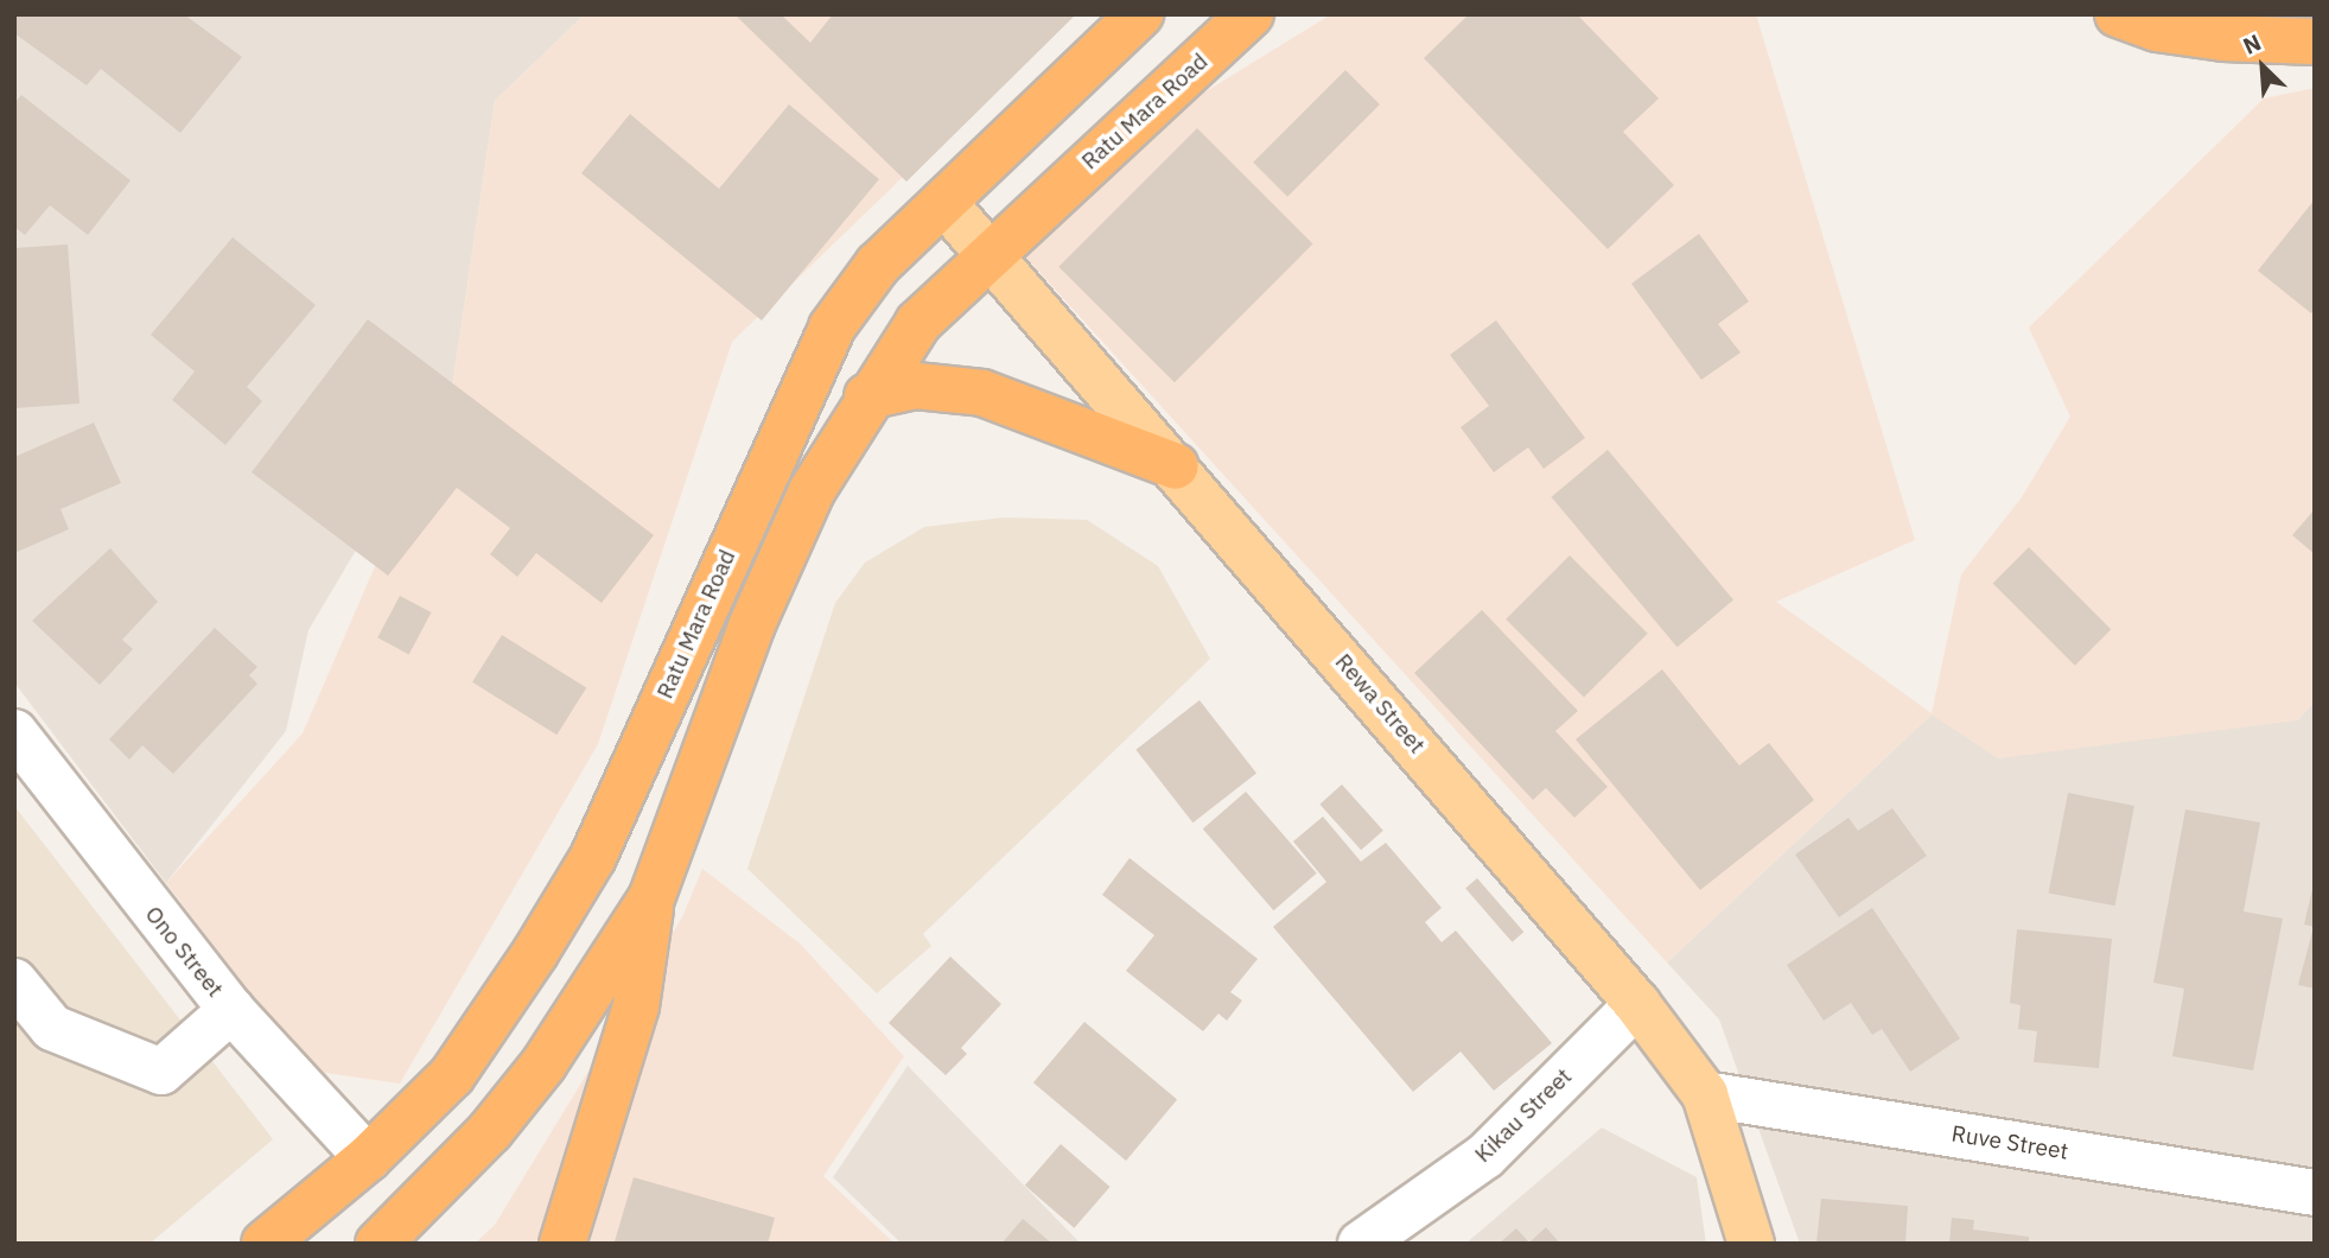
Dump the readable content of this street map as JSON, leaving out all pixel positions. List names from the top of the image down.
{
  "streets": {
    "highway": ["Ratu Mara Road"],
    "main road": ["Rewa Street"],
    "street": ["Ono Street", "Kikau Street", "Ruve Street"]
  },
  "crossings": [
    ["Ratu Mara Road", "Rewa Street"],
    ["Ratu Mara Road", "Ono Street"],
    ["Rewa Street", "Kikau Street"],
    ["Rewa Street", "Ruve Street"]
  ],
  "north": "top left"
}
